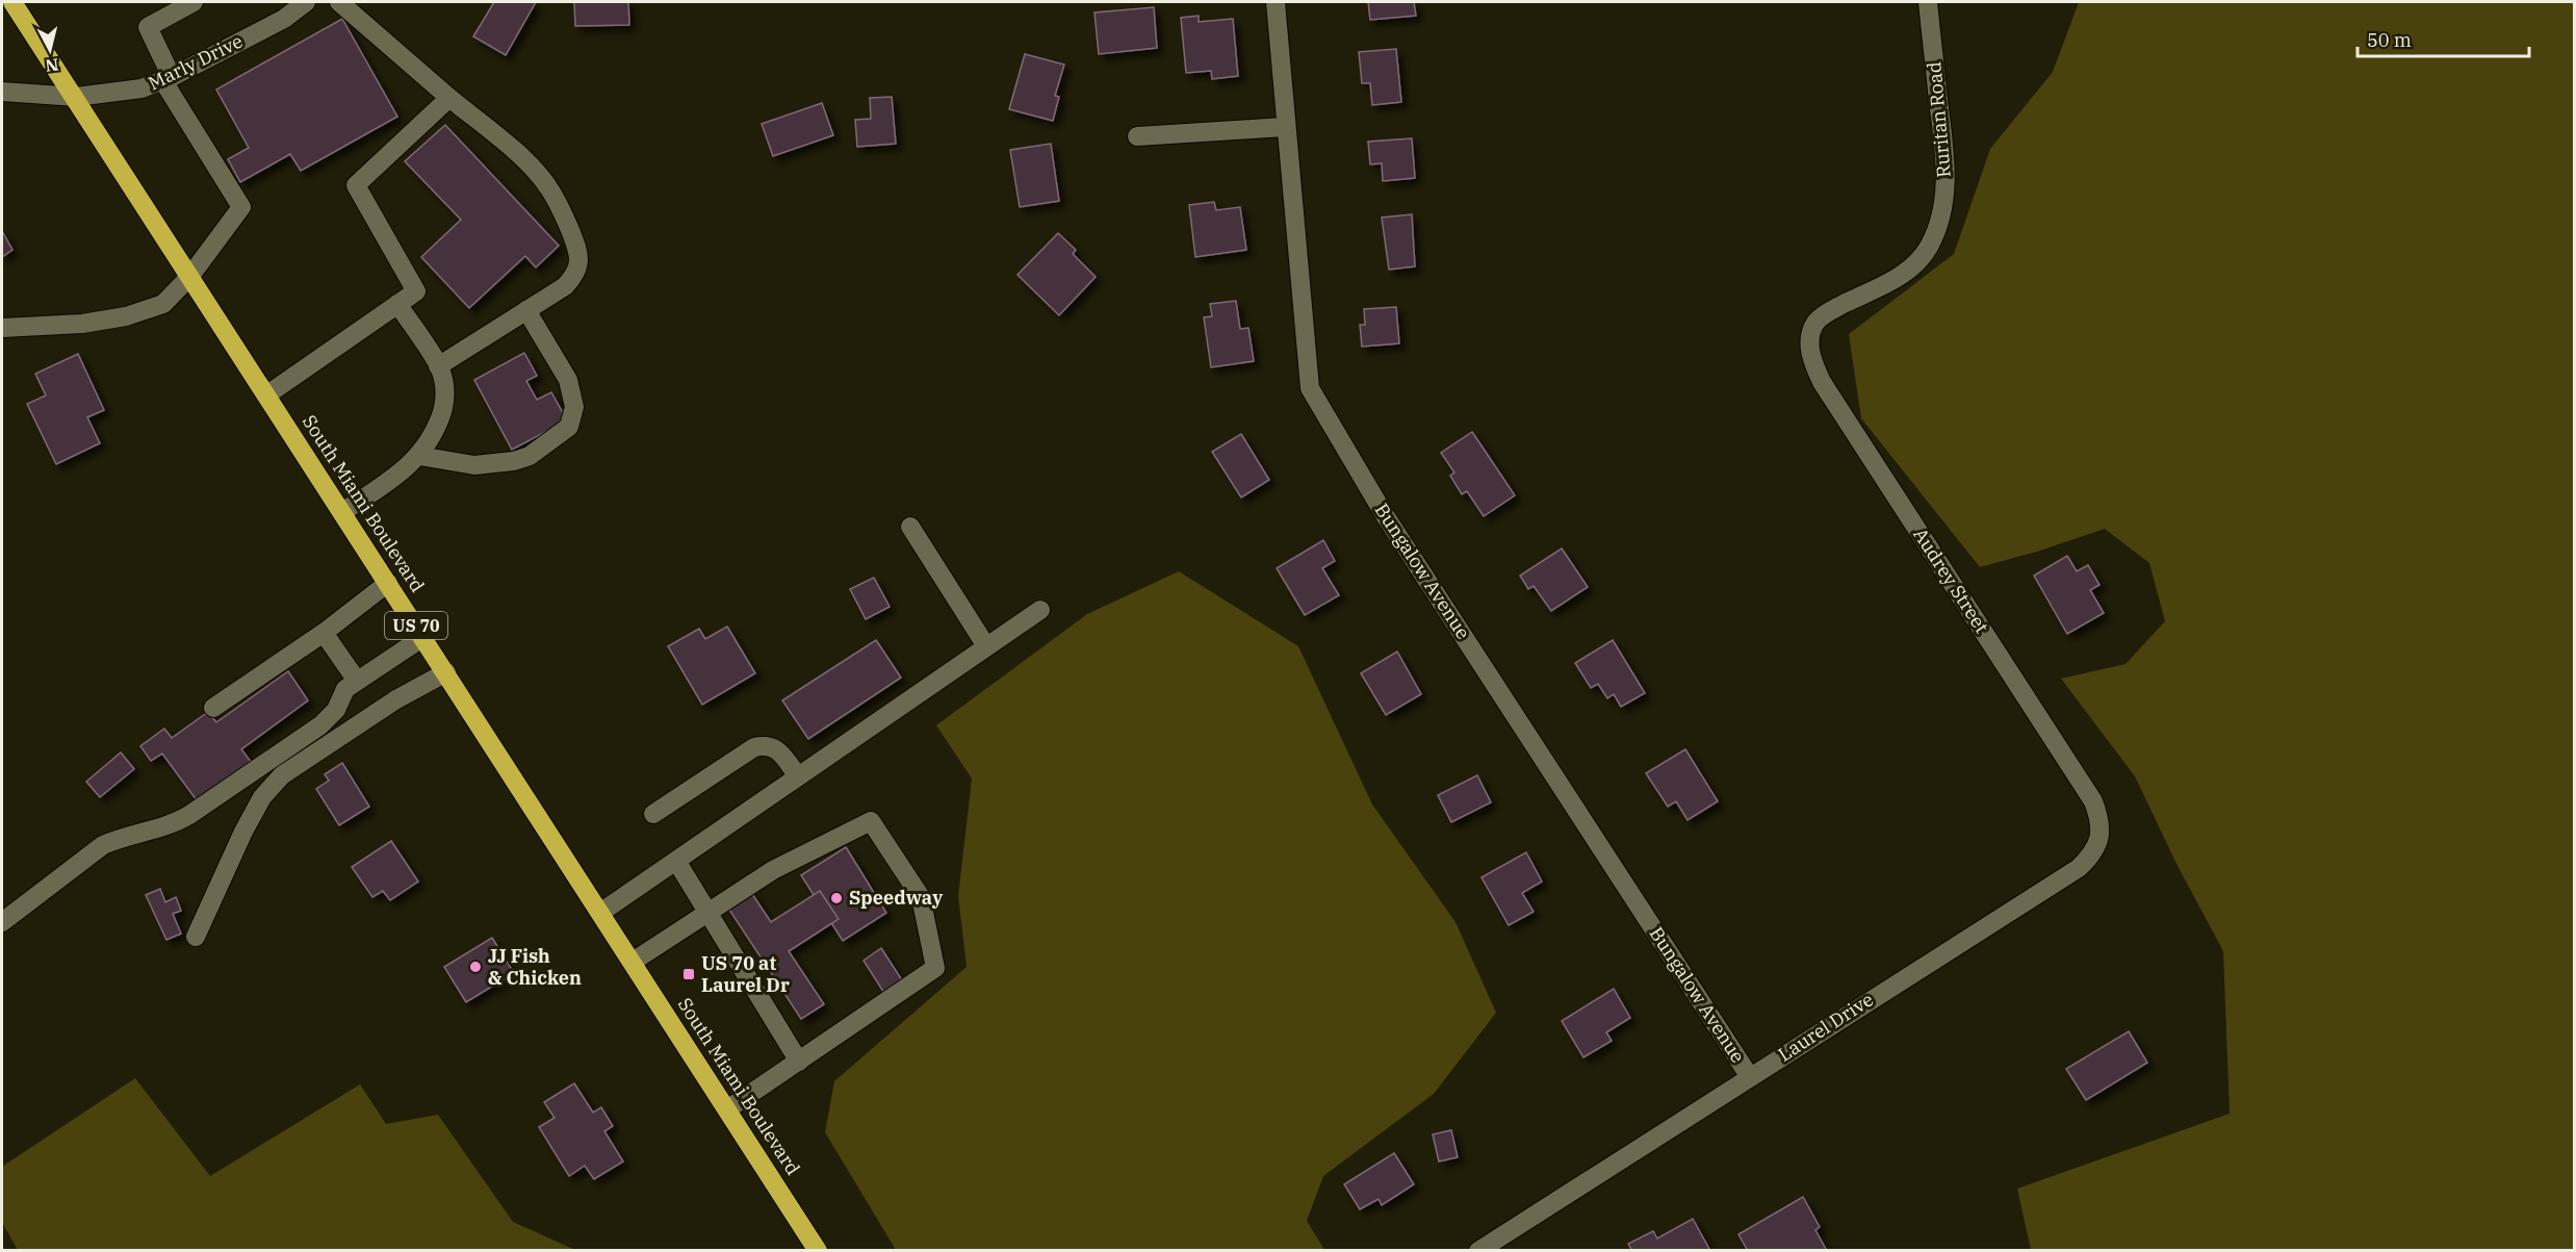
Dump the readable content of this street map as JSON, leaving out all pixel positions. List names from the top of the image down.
{
  "streets": {
    "highway": ["South Miami Boulevard", "US 70"],
    "street": [
      "Marly Drive",
      "Ruritan Road",
      "Bungalow Avenue",
      "Audrey Street",
      "Laurel Drive"
    ]
  },
  "crossings": [
    ["Marly Drive", "South Miami Boulevard"],
    ["Ruritan Road", "Audrey Street"],
    ["Bungalow Avenue", "Laurel Drive"],
    ["Audrey Street", "Laurel Drive"]
  ],
  "places": {
    "other": ["Speedway", "JJ Fish & Chicken"],
    "transit": ["US 70 at Laurel Dr"]
  },
  "scale_bar": "50 m",
  "north": "bottom"
}
